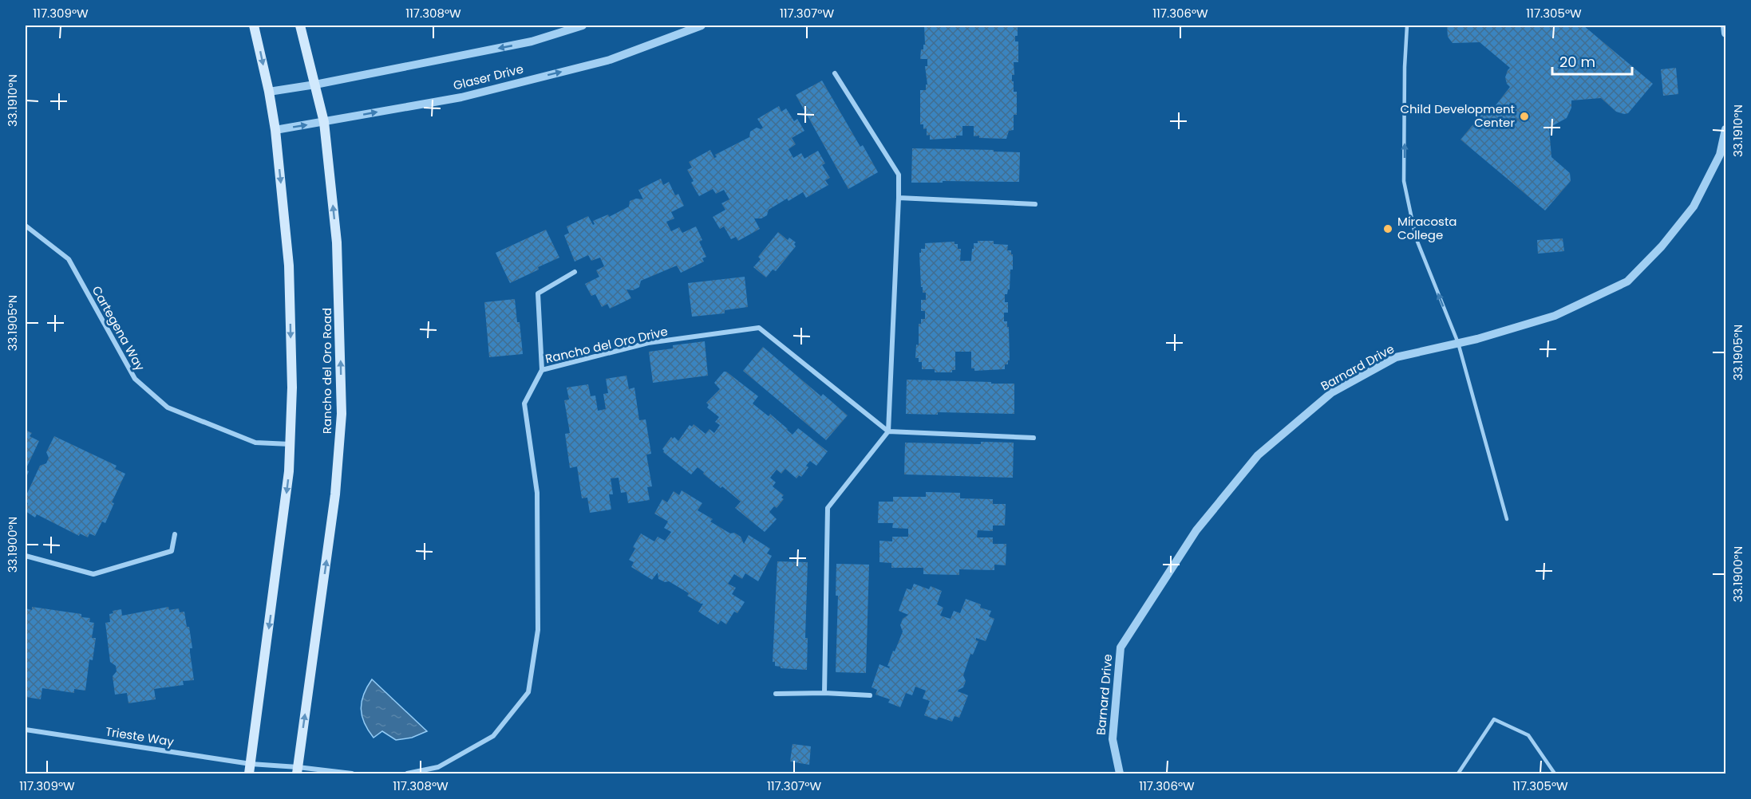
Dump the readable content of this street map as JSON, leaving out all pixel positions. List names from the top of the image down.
{
  "streets": {
    "main road": ["Rancho del Oro Road"],
    "street": [
      "Glaser Drive",
      "Cartegena Way",
      "Rancho del Oro Drive",
      "Barnard Drive",
      "Trieste Way"
    ]
  },
  "crossings": [
    ["Glaser Drive", "Rancho del Oro Road"]
  ],
  "places": ["Child Development Center", "Miracosta College"],
  "scale_bar": "20 m",
  "coordinates": [
    "117.309°W",
    "117.308°W",
    "117.307°W",
    "117.306°W",
    "117.305°W",
    "33.1910°N",
    "33.1905°N",
    "33.1900°N"
  ]
}
